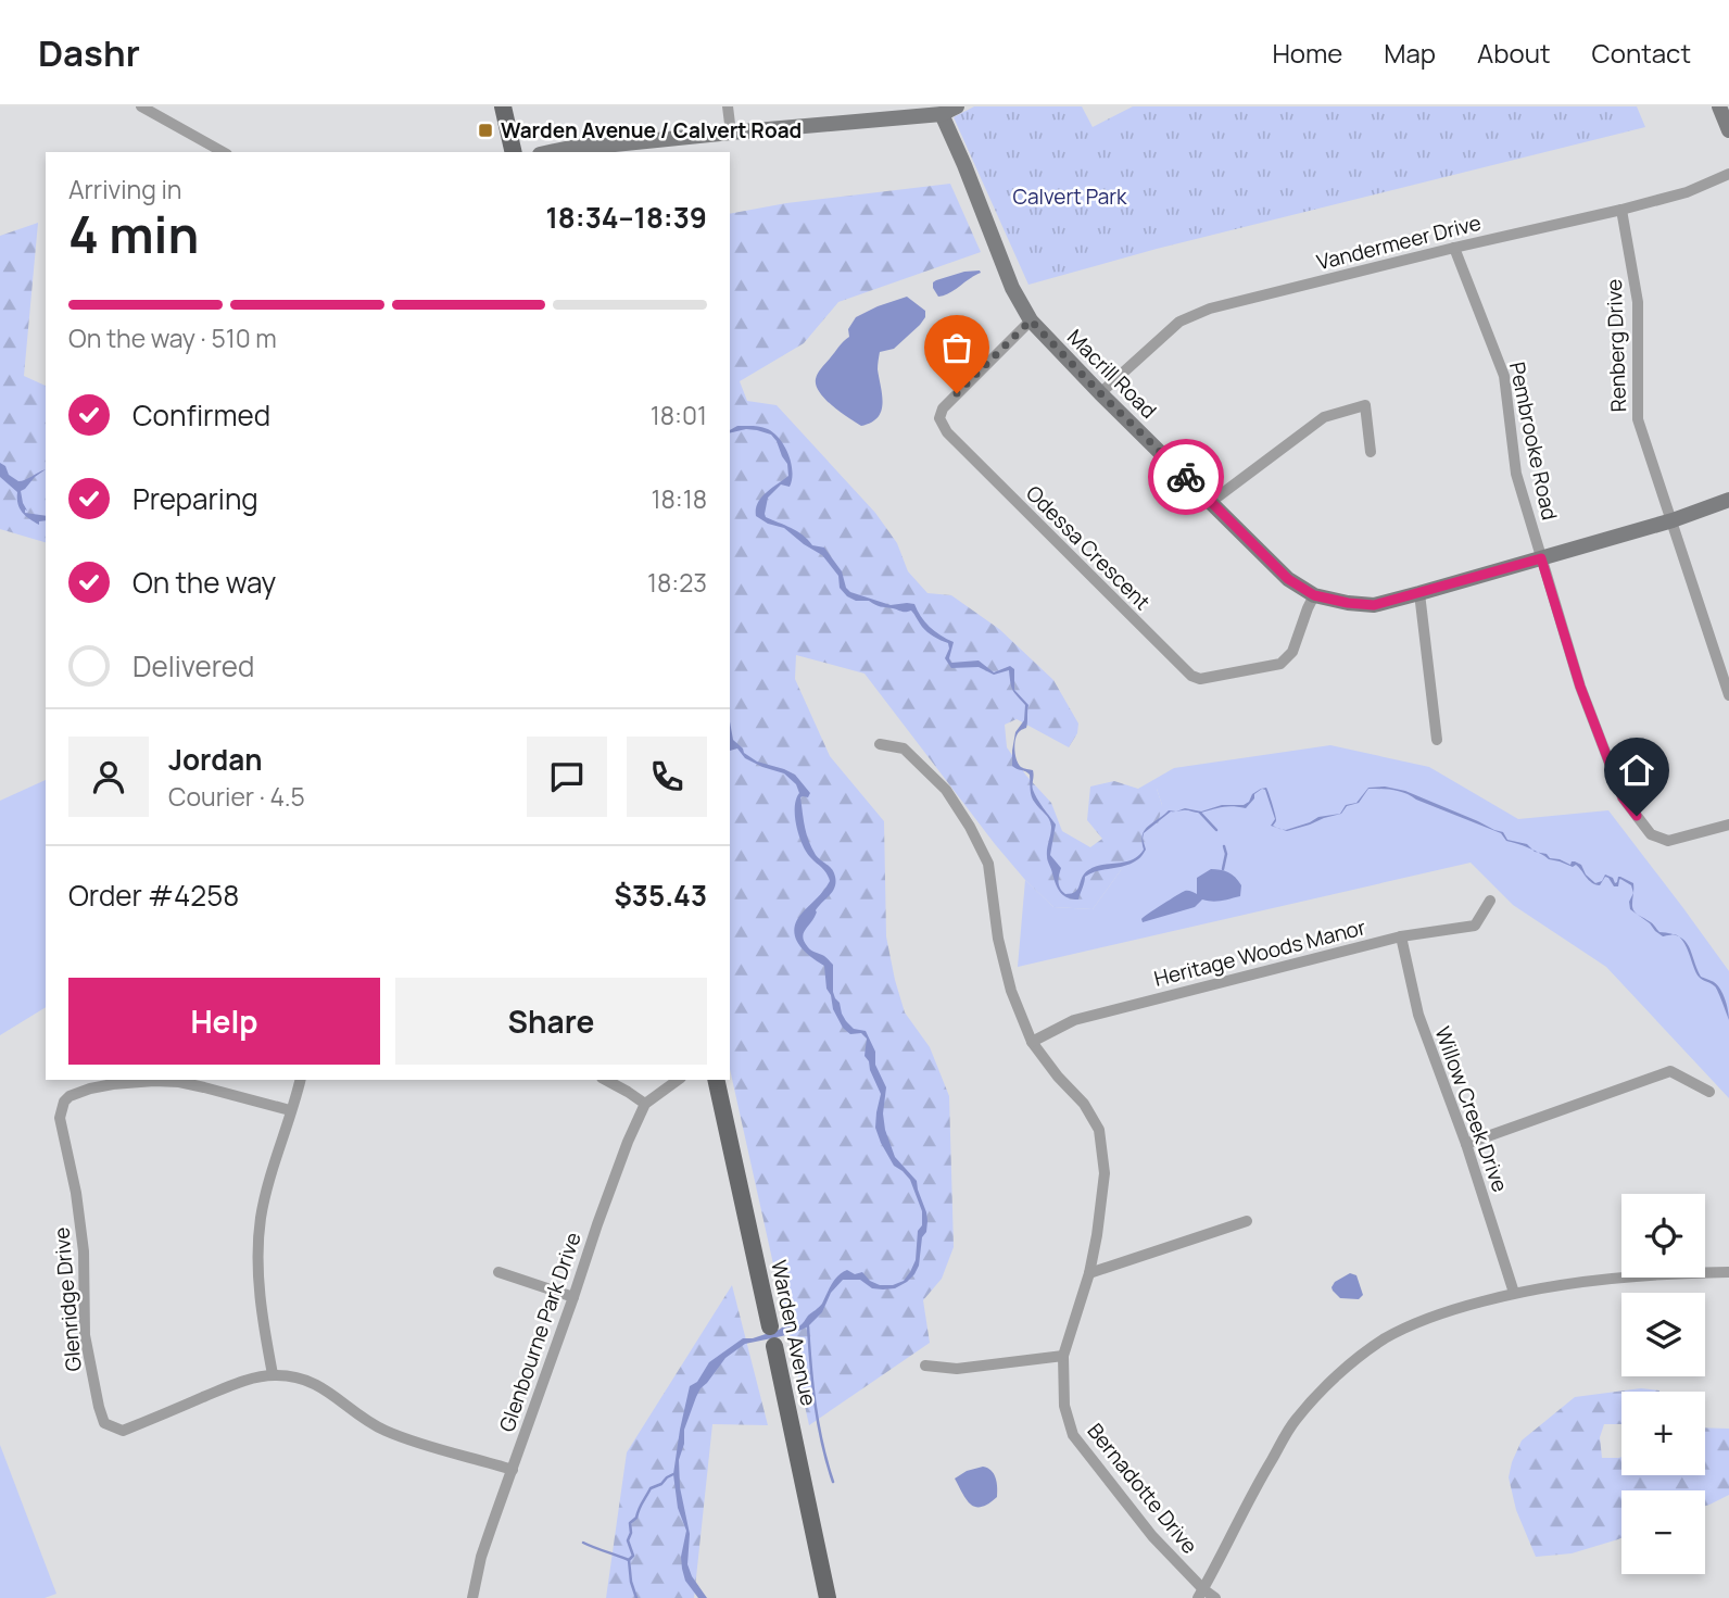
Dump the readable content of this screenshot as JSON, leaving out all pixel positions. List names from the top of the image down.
{
  "streets": {
    "main road": ["Warden Avenue"],
    "street": [
      "Vandermeer Drive",
      "Renberg Drive",
      "Macrill Road",
      "Pembrooke Road",
      "Odessa Crescent",
      "Heritage Woods Manor",
      "Willow Creek Drive",
      "Glenridge Drive",
      "Glenbourne Park Drive",
      "Bernadotte Drive"
    ]
  },
  "crossings": [
    ["Vandermeer Drive", "Renberg Drive"],
    ["Vandermeer Drive", "Macrill Road"],
    ["Vandermeer Drive", "Pembrooke Road"],
    ["Renberg Drive", "Macrill Road"],
    ["Macrill Road", "Pembrooke Road"],
    ["Macrill Road", "Odessa Crescent"],
    ["Heritage Woods Manor", "Willow Creek Drive"],
    ["Heritage Woods Manor", "Bernadotte Drive"],
    ["Glenridge Drive", "Glenbourne Park Drive"]
  ],
  "parks": ["Calvert Park"],
  "places": {
    "transit": ["Warden Avenue / Calvert Road"]
  },
  "page": {
    "header": "Dashr",
    "nav": [
      "Home",
      "Map",
      "About",
      "Contact"
    ],
    "heading": ["4 min", "Arriving in", "18:34–18:39"],
    "panel": [
      "Jordan",
      "Courier · 4.5",
      "Order #4258",
      "$35.43"
    ],
    "bar": "On the way · 510 m",
    "list": [
      ["Confirmed", "18:01"],
      ["Preparing", "18:18"],
      ["On the way", "18:23"],
      "Delivered"
    ],
    "buttons": ["Help", "Share"],
    "map_buttons": ["+", "−"]
  }
}
